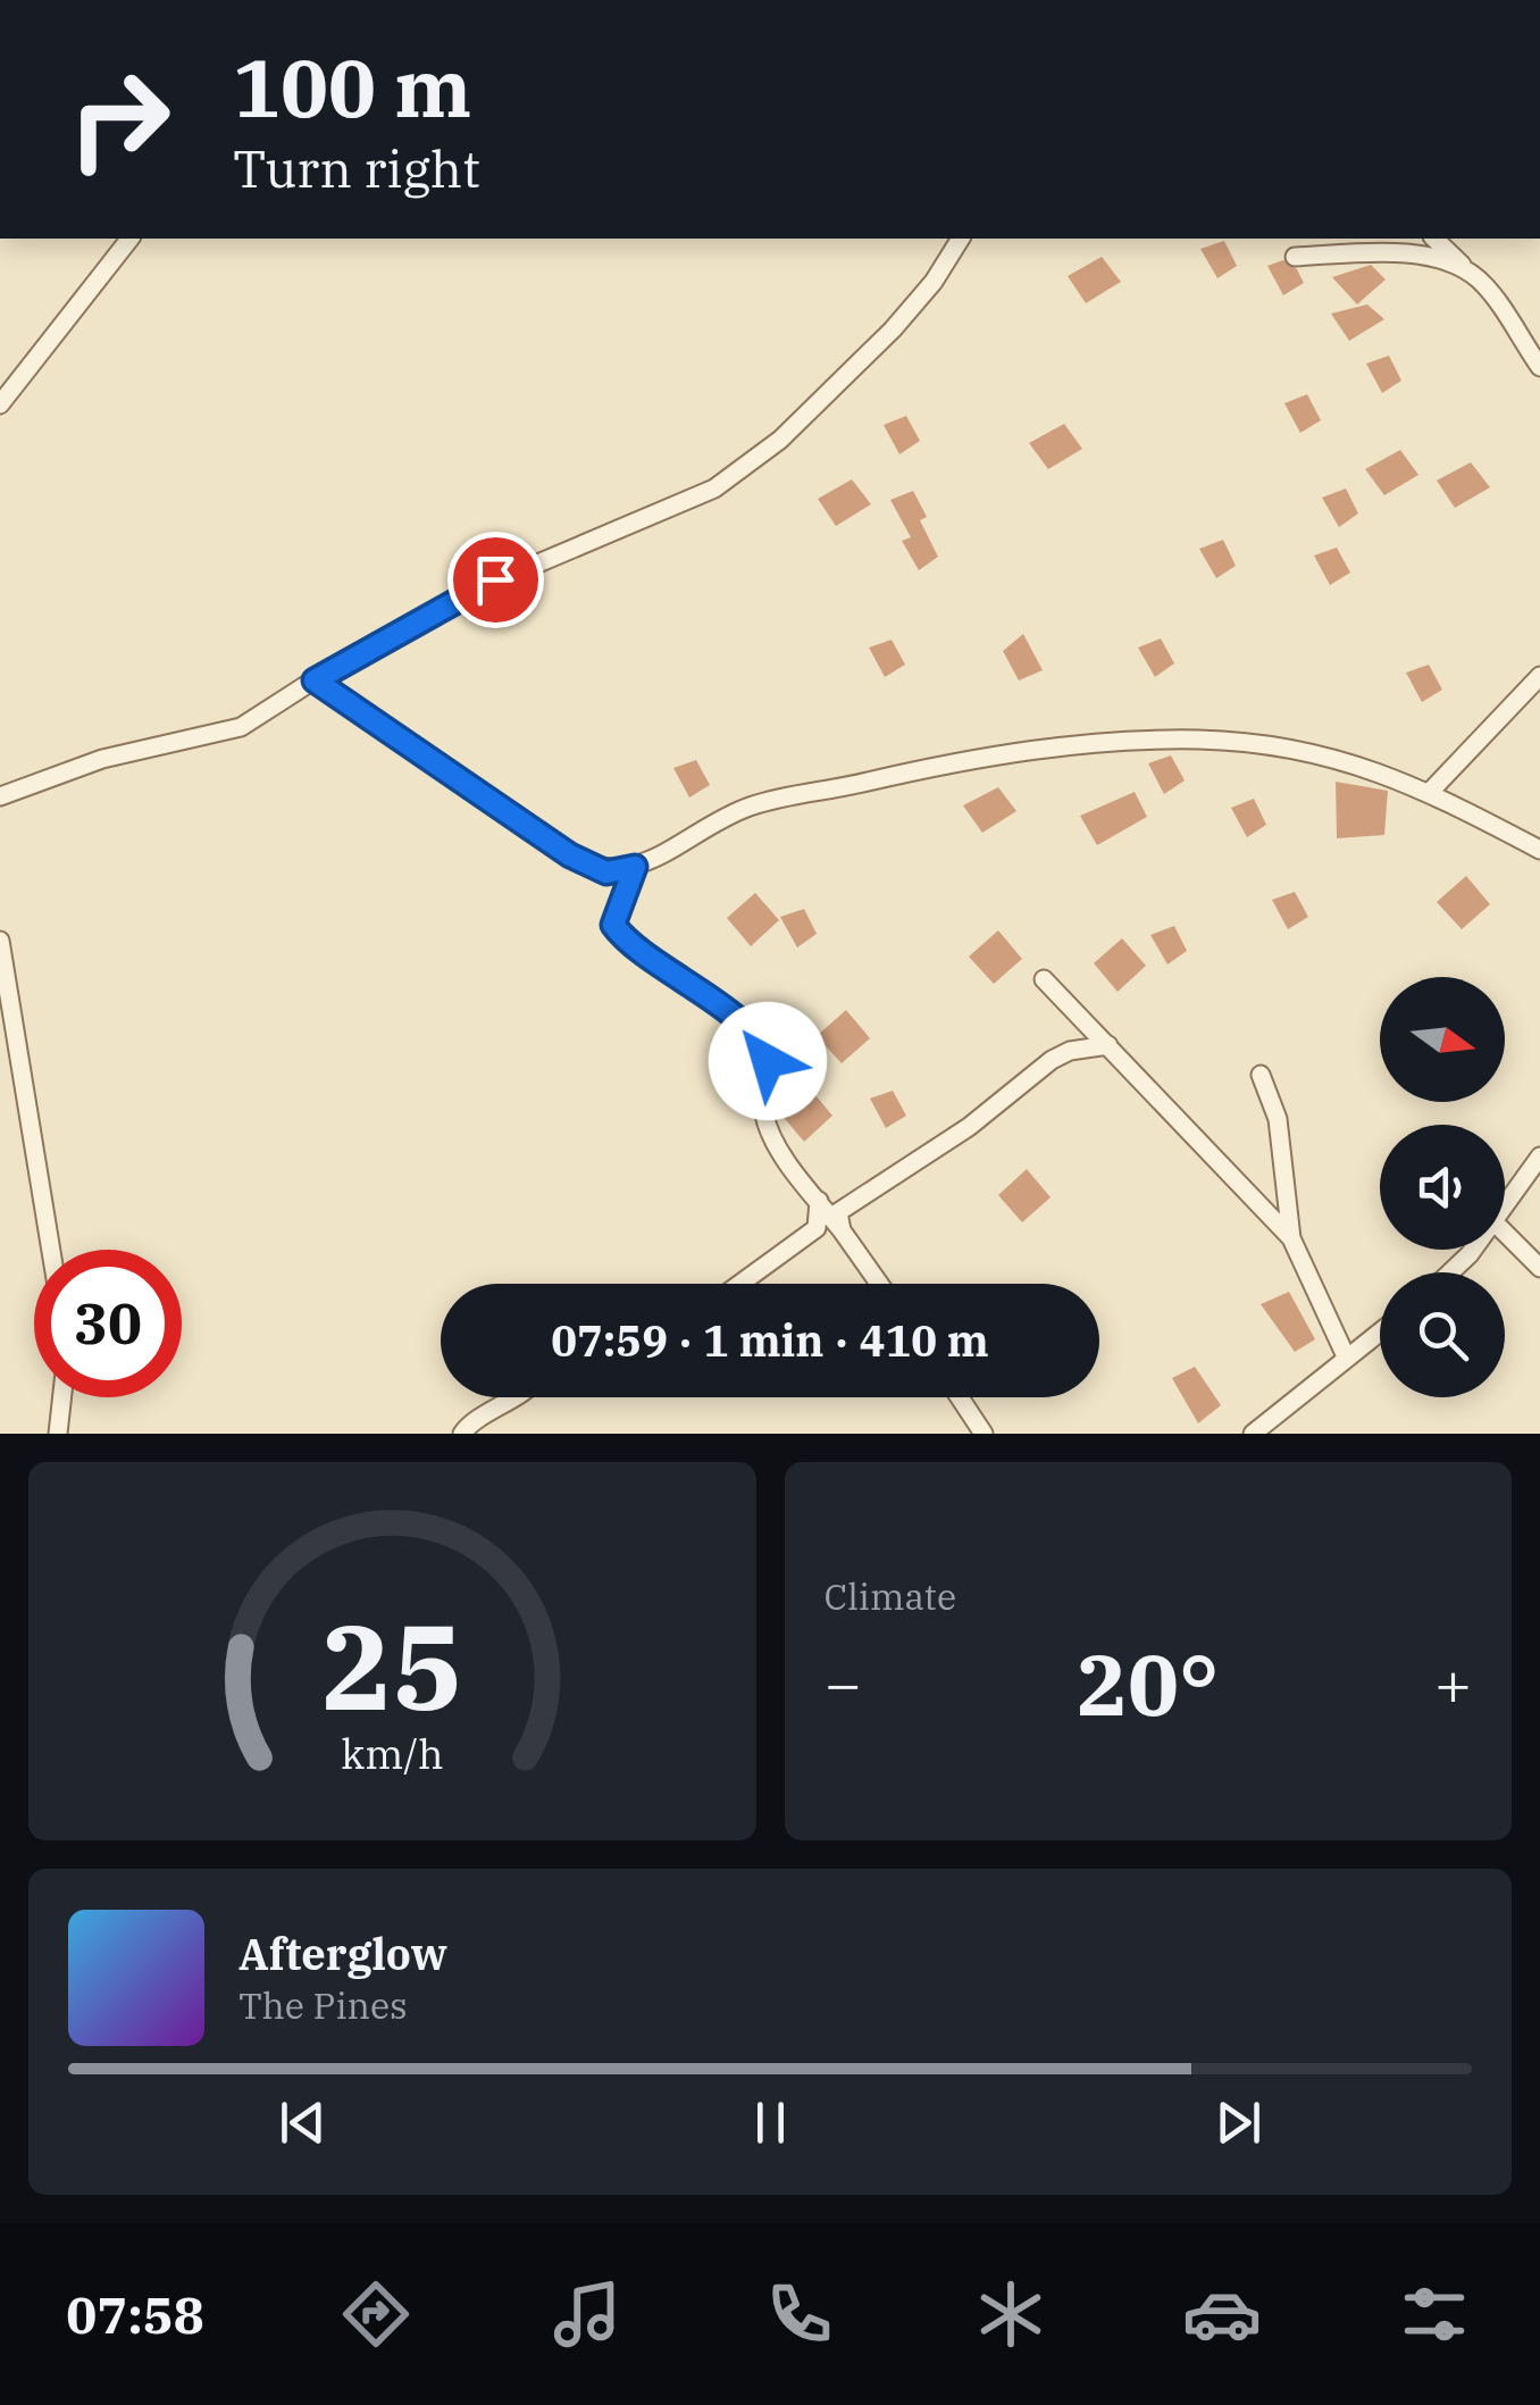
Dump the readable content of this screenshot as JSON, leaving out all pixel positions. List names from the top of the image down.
{
  "north": "right",
  "page": {
    "turn": ["100 m", "Turn right"],
    "limit": "30",
    "trip": "07:59 · 1 min · 410 m",
    "tile": "Climate",
    "heat": ["−", "20°", "+"],
    "song": ["Afterglow", "The Pines"],
    "tabs": "07:58",
    "gauge": ["25", "km/h"]
  }
}
